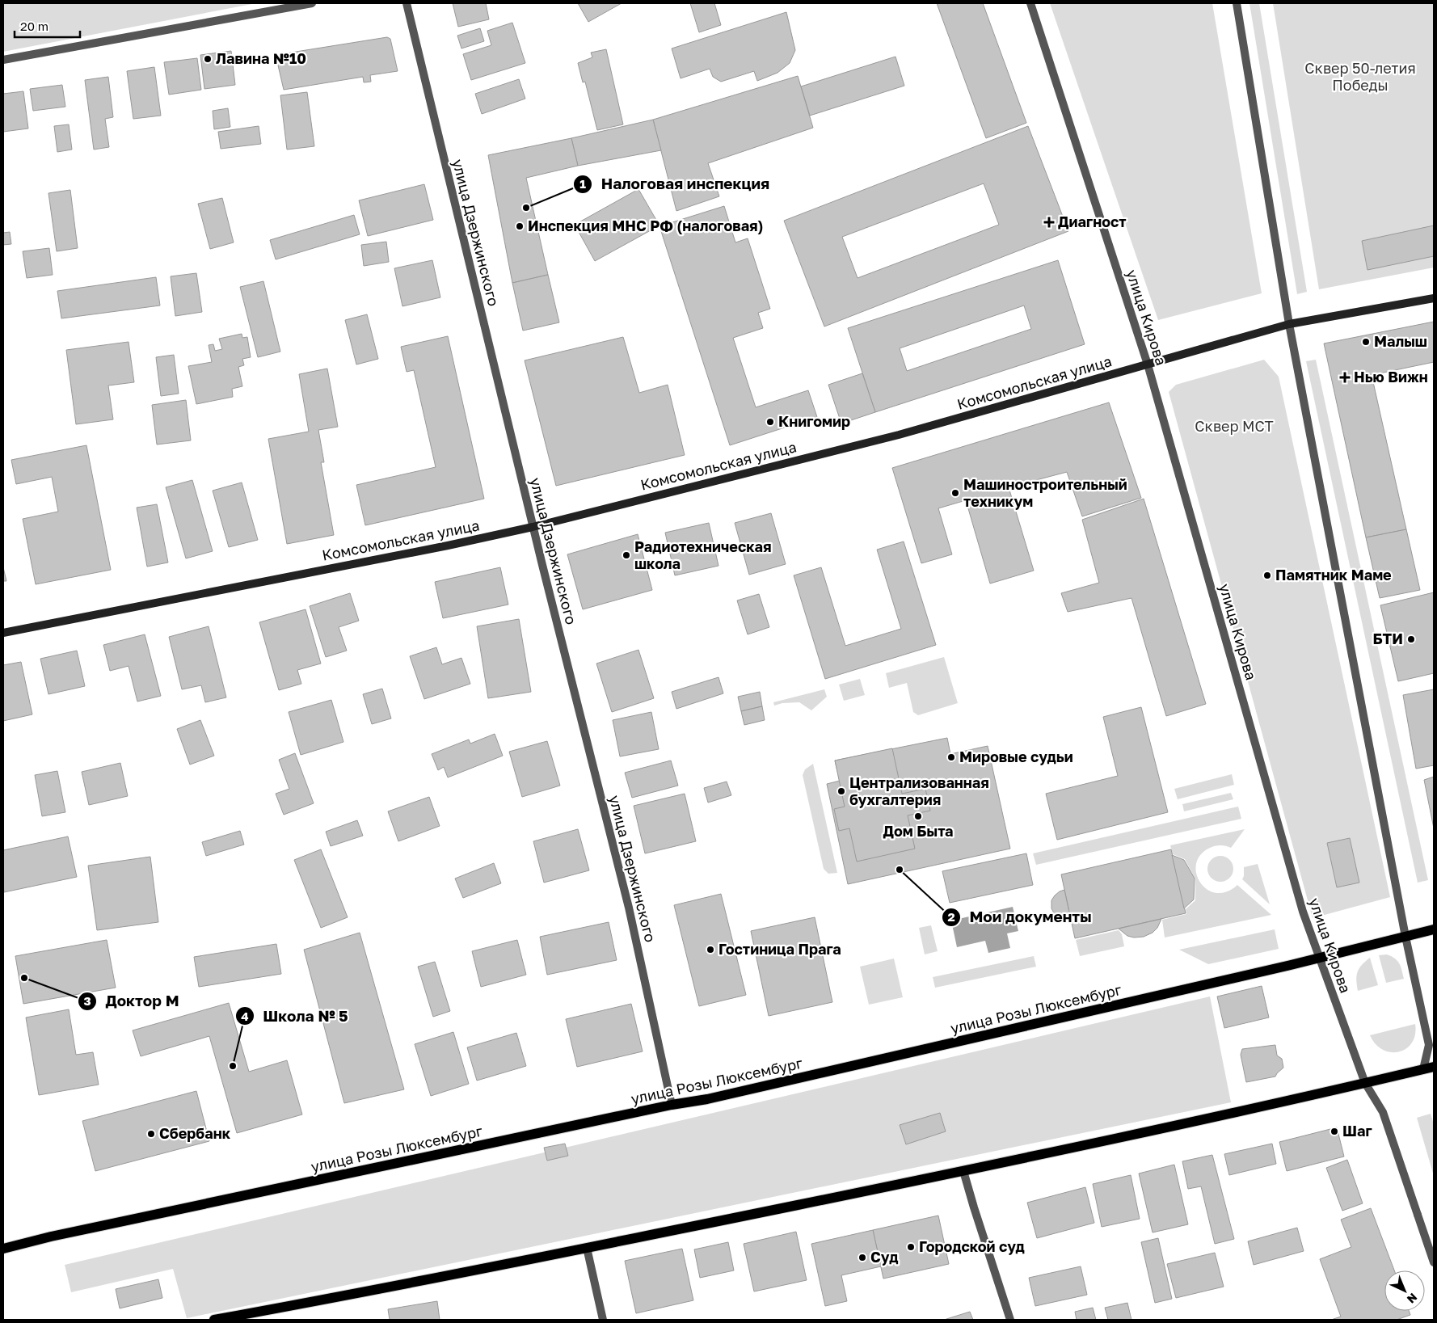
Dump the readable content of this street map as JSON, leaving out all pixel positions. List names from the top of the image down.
{
  "streets": {
    "main road": ["Комсомольская улица", "улица Розы Люксембург"],
    "street": ["улица Дзержинского", "улица Кирова"]
  },
  "crossings": [
    ["улица Дзержинского", "Комсомольская улица"],
    ["улица Дзержинского", "улица Розы Люксембург"],
    ["улица Кирова", "Комсомольская улица"],
    ["улица Кирова", "улица Розы Люксембург"]
  ],
  "parks": ["Сквер 50-летия Победы", "Сквер МСТ"],
  "places": {
    "other": [
      "Лавина №10",
      "Налоговая инспекция",
      "Инспекция МНС РФ (налоговая)",
      "Малыш",
      "Книгомир",
      "Машиностроительный техникум",
      "Радиотехническая школа",
      "Памятник Маме",
      "БТИ",
      "Мировые судьи",
      "Централизованная бухгалтерия",
      "Дом Быта",
      "Мои документы",
      "Гостиница Прага",
      "Доктор М",
      "Школа № 5",
      "Шаг",
      "Сбербанк",
      "Городской суд",
      "Суд"
    ],
    "health": ["Диагност", "Нью Вижн"]
  },
  "scale_bar": "20 m",
  "north": "bottom right"
}
